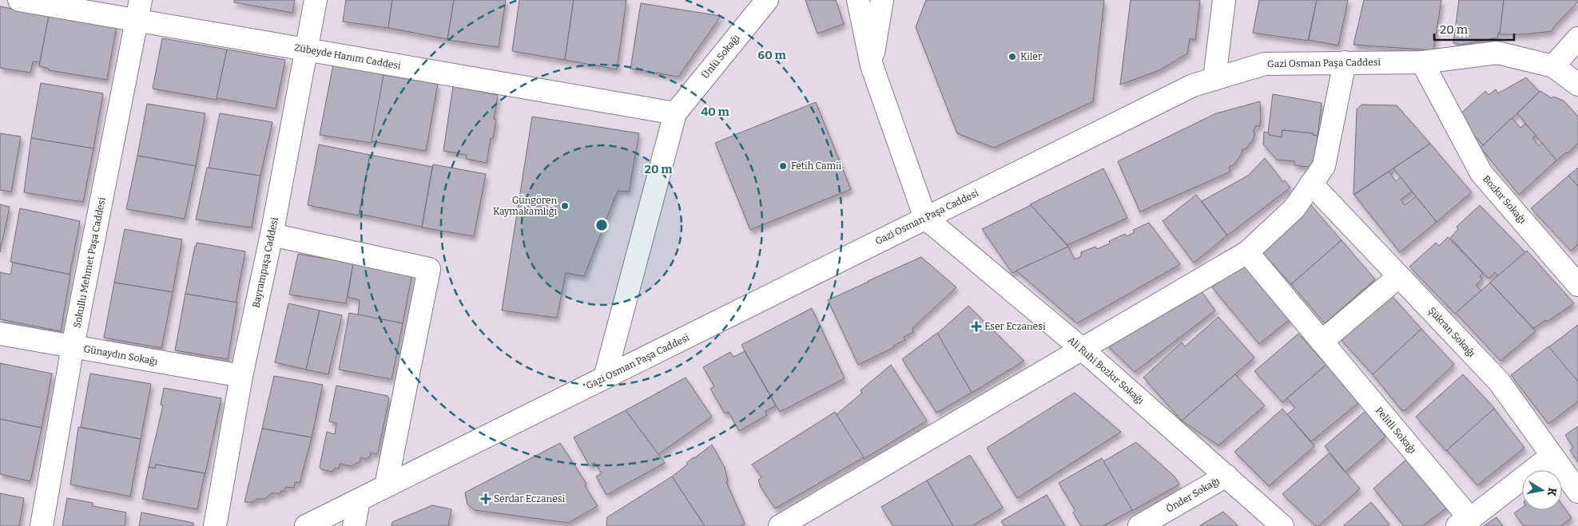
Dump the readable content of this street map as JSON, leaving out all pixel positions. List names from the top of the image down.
{
  "streets": {
    "street": [
      "Zübeyde Hanım Caddesi",
      "Ünlü Sokağı",
      "Gazi Osman Paşa Caddesi",
      "Bozkır Sokağı",
      "Sokullu Mehmet Paşa Caddesi",
      "Bayrampaşa Caddesi",
      "Şükran Sokağı",
      "Günaydın Sokağı",
      "Ali Ruhi Bozkır Sokağı",
      "Pelitli Sokağı",
      "Önder Sokağı"
    ]
  },
  "crossings": [
    ["Zübeyde Hanım Caddesi", "Ünlü Sokağı"],
    ["Zübeyde Hanım Caddesi", "Sokullu Mehmet Paşa Caddesi"],
    ["Zübeyde Hanım Caddesi", "Bayrampaşa Caddesi"],
    ["Gazi Osman Paşa Caddesi", "Bozkır Sokağı"],
    ["Gazi Osman Paşa Caddesi", "Ali Ruhi Bozkır Sokağı"],
    ["Sokullu Mehmet Paşa Caddesi", "Günaydın Sokağı"],
    ["Bayrampaşa Caddesi", "Günaydın Sokağı"],
    ["Ali Ruhi Bozkır Sokağı", "Önder Sokağı"]
  ],
  "places": {
    "other": ["Kiler", "Fetih Camii", "Güngören Kaymakamlığı"],
    "health": ["Eser Eczanesi", "Serdar Eczanesi"]
  },
  "scale_bar": "20 m",
  "north": "right",
  "rings": ["60 m", "40 m", "20 m"]
}
